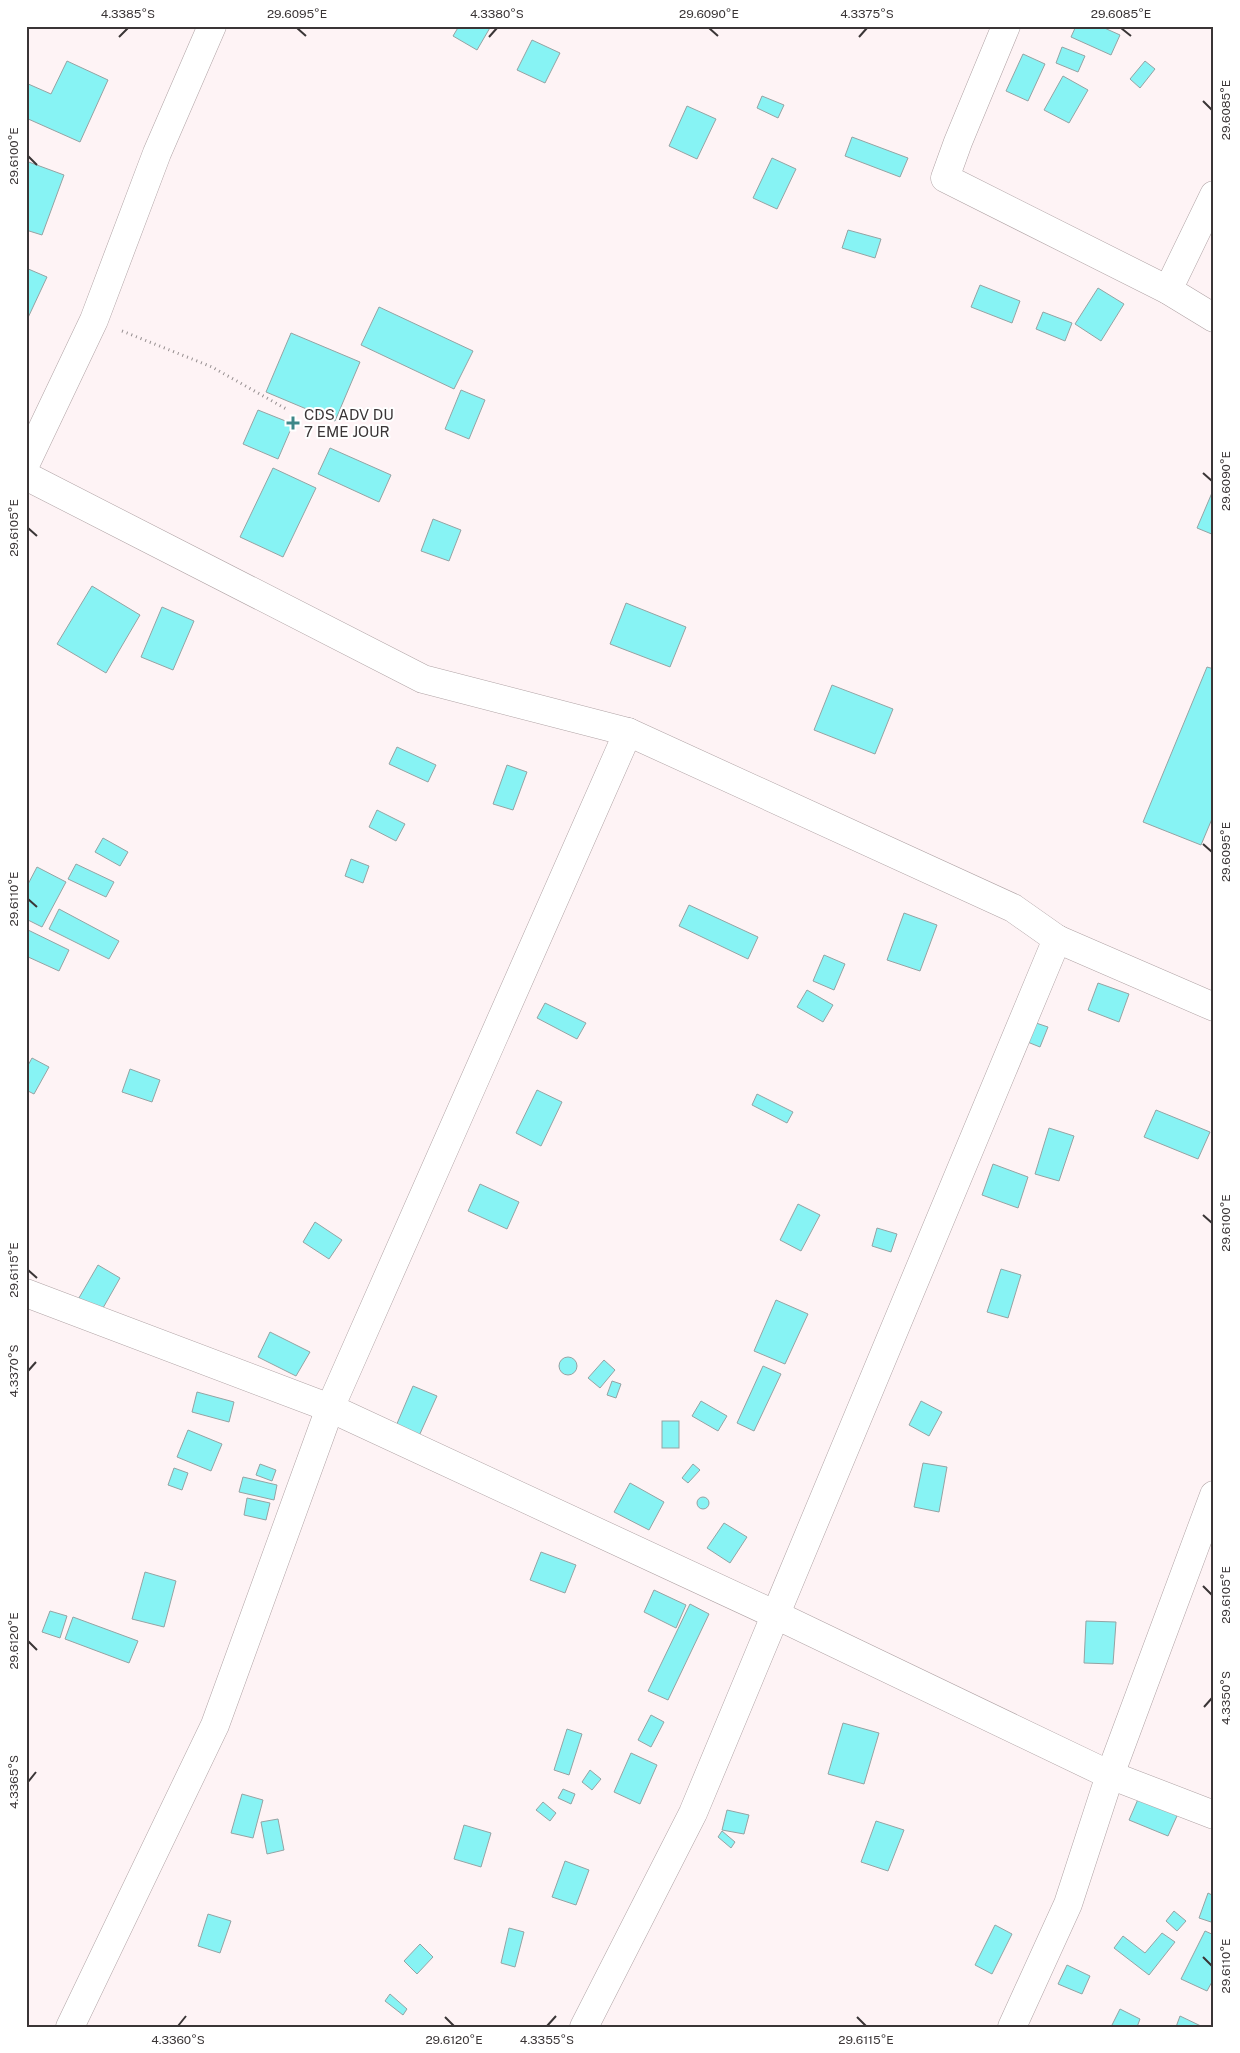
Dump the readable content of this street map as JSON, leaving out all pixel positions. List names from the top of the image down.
{
  "places": {
    "health": ["CDS ADV DU 7 EME JOUR"]
  },
  "coordinates": [
    "4.3385°S",
    "29.6095°E",
    "4.3380°S",
    "29.6090°E",
    "4.3375°S",
    "29.6085°E",
    "29.6100°E",
    "29.6105°E",
    "29.6110°E",
    "29.6115°E",
    "4.3370°S",
    "29.6120°E",
    "4.3350°S",
    "4.3365°S",
    "4.3360°S",
    "4.3355°S"
  ]
}
